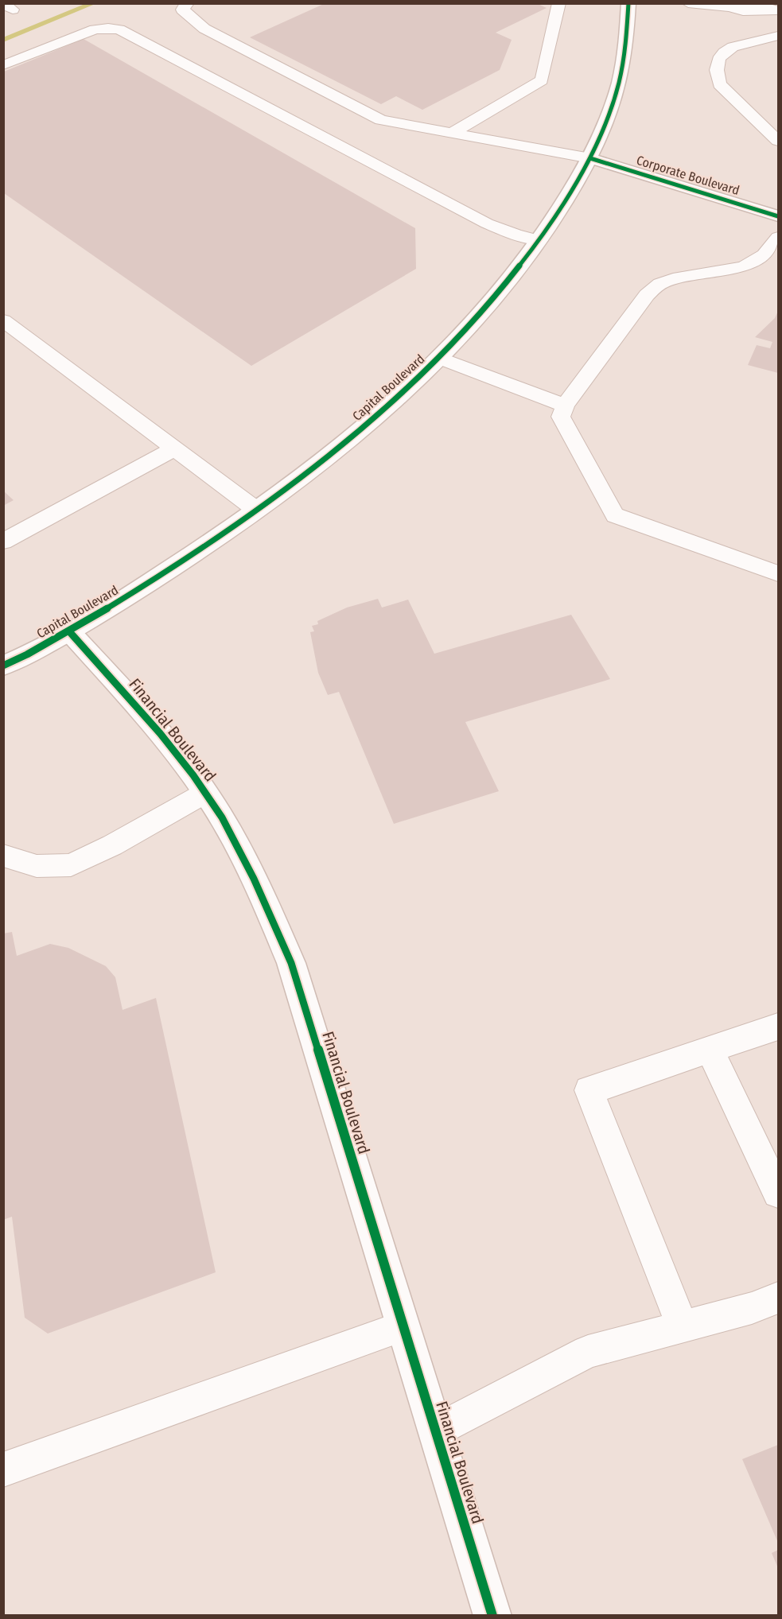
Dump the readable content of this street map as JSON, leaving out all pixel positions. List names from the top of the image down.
{
  "streets": {
    "street": ["Corporate Boulevard", "Capital Boulevard", "Financial Boulevard"]
  },
  "crossings": [
    ["Corporate Boulevard", "Capital Boulevard"],
    ["Capital Boulevard", "Financial Boulevard"]
  ]
}
